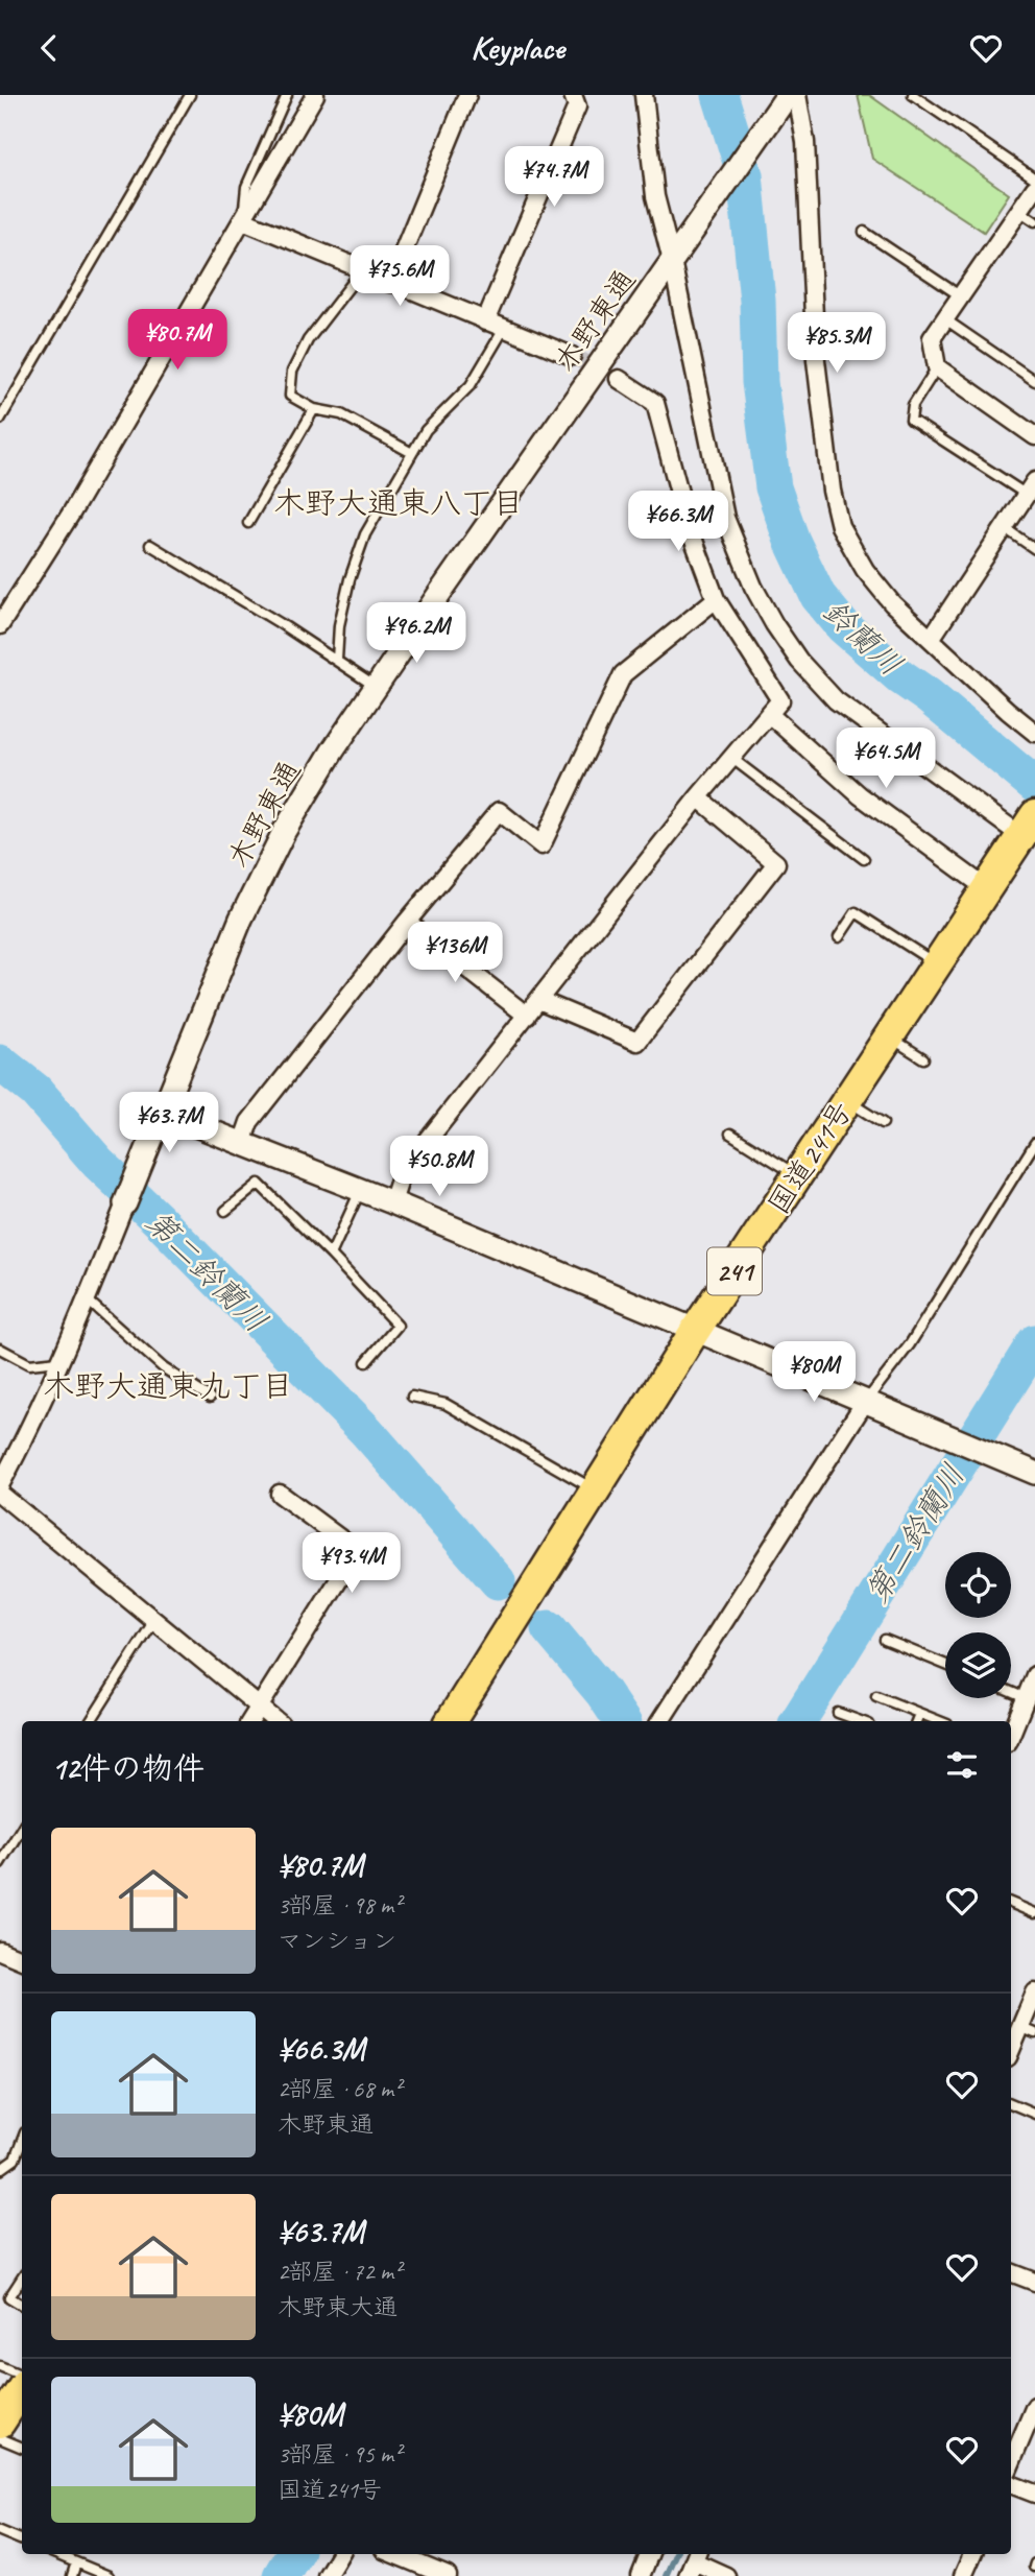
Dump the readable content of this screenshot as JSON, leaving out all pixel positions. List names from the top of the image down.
{
  "streets": {
    "highway": ["国道241号", "241"],
    "street": ["木野東通"]
  },
  "districts": ["木野大通東八丁目", "木野大通東九丁目"],
  "water": ["鈴蘭川", "第二鈴蘭川"],
  "page": {
    "header": "Keyplace",
    "price": [
      "¥74.7M",
      "¥75.6M",
      "¥80.7M",
      "¥85.3M",
      "¥66.3M",
      "¥96.2M",
      "¥64.5M",
      "¥136M",
      "¥63.7M",
      "¥50.8M",
      "¥80M",
      "¥93.4M"
    ],
    "heading": "12件の物件",
    "list": [
      {
        "name": "¥80.7M",
        "note": "3部屋 · 98 m² · マンション"
      },
      {
        "name": "¥66.3M",
        "note": "2部屋 · 68 m² · 木野東通"
      },
      {
        "name": "¥63.7M",
        "note": "2部屋 · 72 m² · 木野東大通"
      },
      {
        "name": "¥80M",
        "note": "3部屋 · 95 m² · 国道241号"
      }
    ]
  }
}
